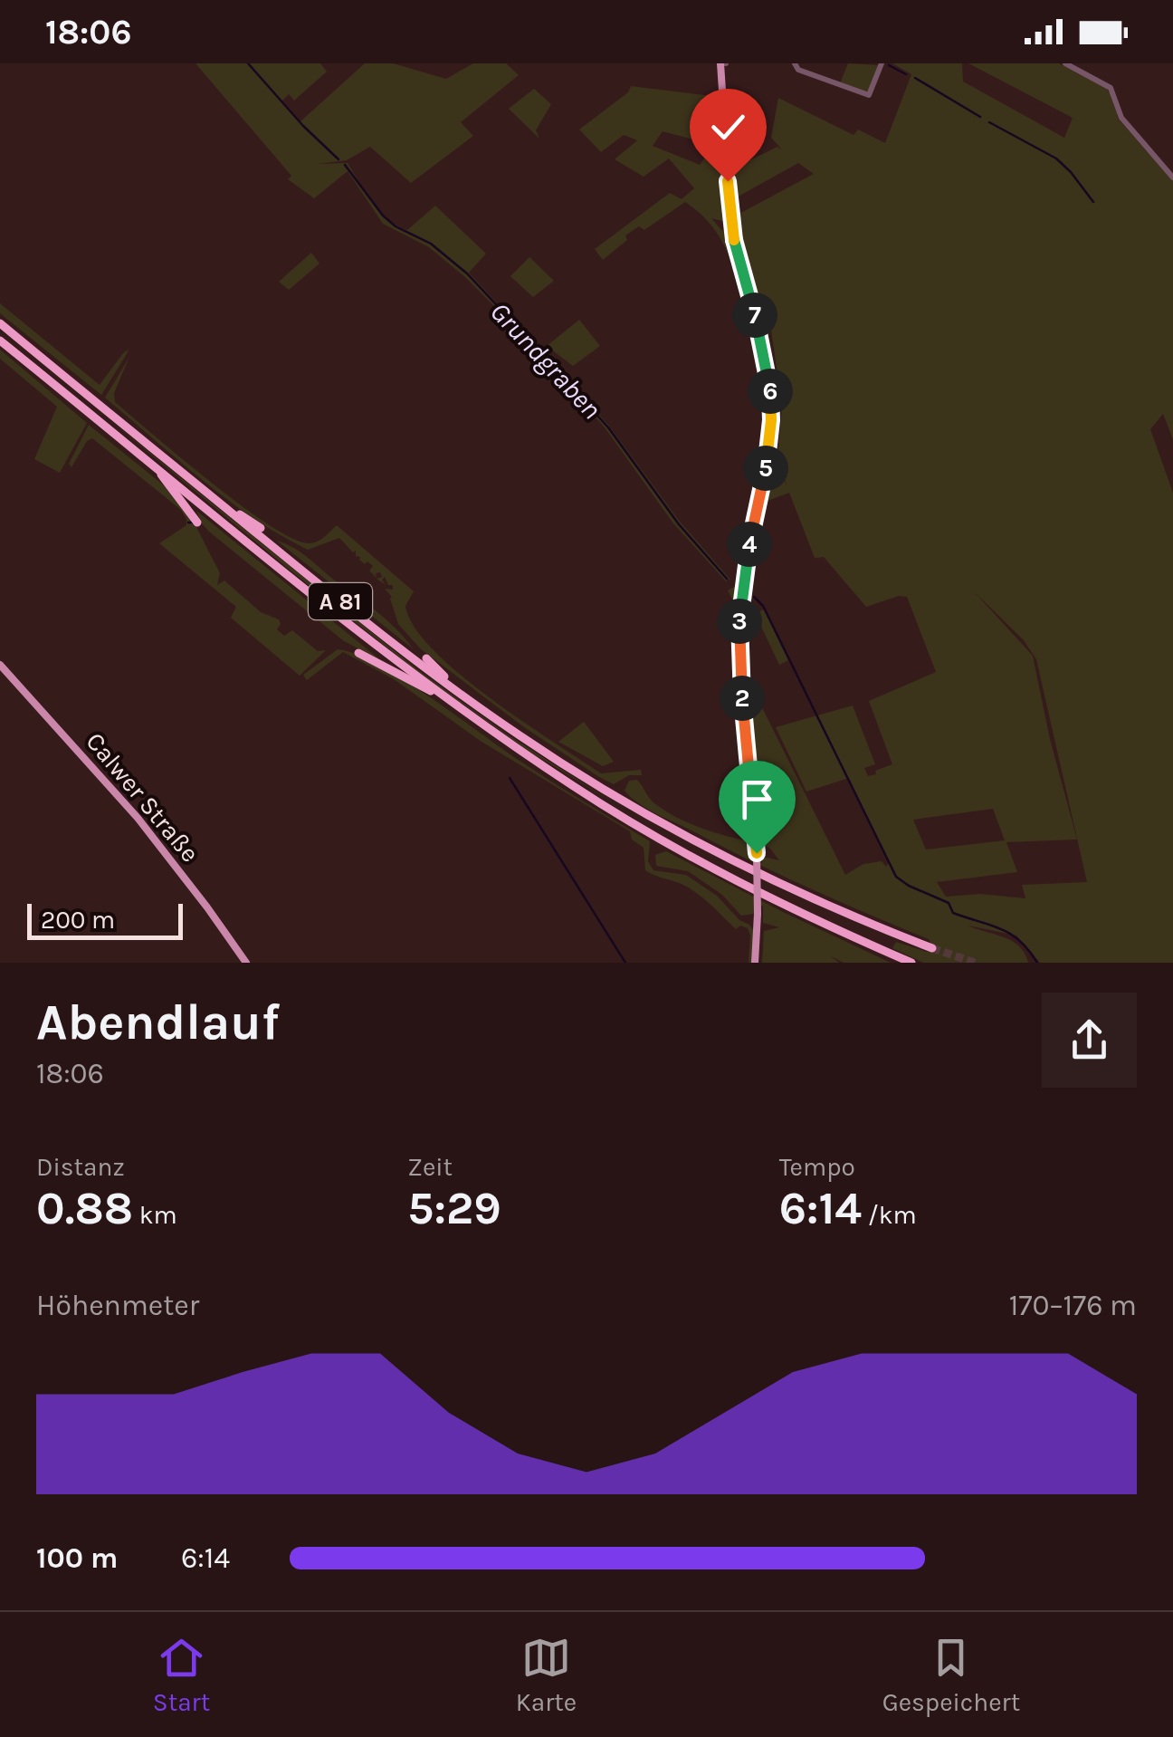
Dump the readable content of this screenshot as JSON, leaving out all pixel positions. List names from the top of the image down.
{
  "streets": {
    "highway": ["A 81"],
    "main road": ["Calwer Straße"]
  },
  "water": ["Grundgraben"],
  "scale_bar": "200 m",
  "page": {
    "status": "18:06",
    "pins": [
      "7",
      "6",
      "5",
      "4",
      "3",
      "2"
    ],
    "scale": "200 m",
    "heading": ["Abendlauf", "18:06"],
    "stats": [
      ["Distanz", "0.88 km"],
      ["Zeit", "5:29"],
      ["Tempo", "6:14 /km"]
    ],
    "chart": ["Höhenmeter", "170–176 m"],
    "list": [
      {
        "name": "100 m",
        "note": "6:14"
      }
    ],
    "tabs": ["Start", "Karte", "Gespeichert"]
  }
}
